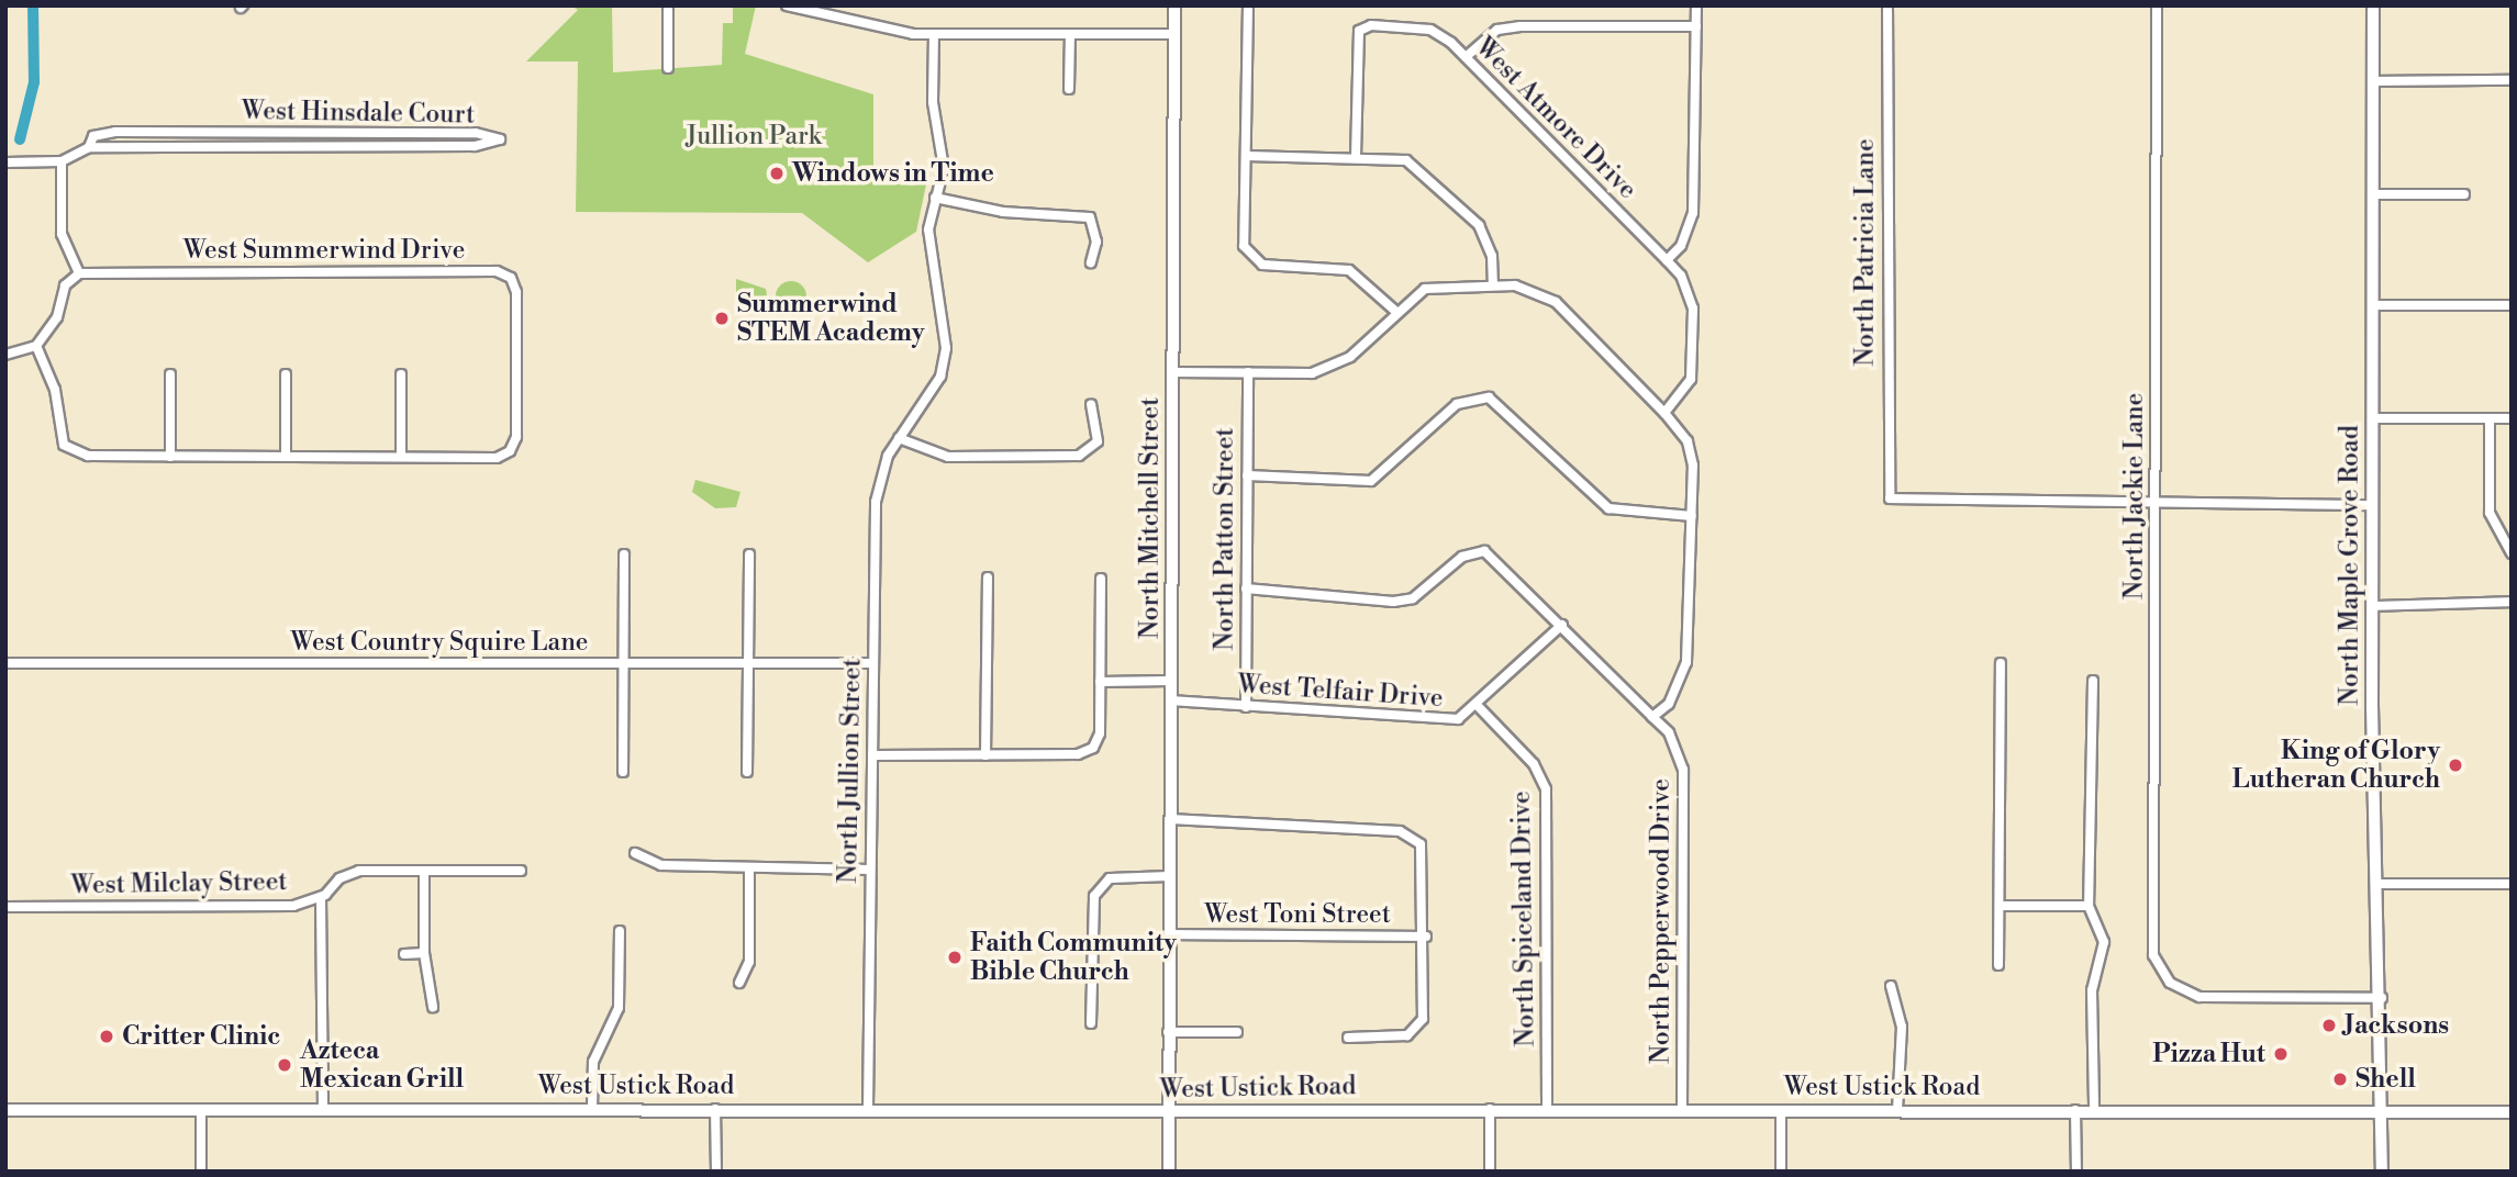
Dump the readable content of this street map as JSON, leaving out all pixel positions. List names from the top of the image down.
{
  "streets": {
    "main road": ["North Maple Grove Road", "West Ustick Road"],
    "street": [
      "West Hinsdale Court",
      "West Atmore Drive",
      "West Summerwind Drive",
      "North Patricia Lane",
      "North Jackie Lane",
      "North Mitchell Street",
      "North Patton Street",
      "West Country Squire Lane",
      "West Telfair Drive",
      "North Jullion Street",
      "West Milclay Street",
      "West Toni Street",
      "North Spiceland Drive",
      "North Pepperwood Drive"
    ]
  },
  "crossings": [
    ["North Patricia Lane", "North Jackie Lane"],
    ["North Jackie Lane", "North Maple Grove Road"],
    ["North Mitchell Street", "West Telfair Drive"],
    ["North Mitchell Street", "West Toni Street"],
    ["North Mitchell Street", "West Ustick Road"],
    ["North Patton Street", "West Telfair Drive"],
    ["North Patton Street", "North Pepperwood Drive"],
    ["North Maple Grove Road", "West Ustick Road"],
    ["West Country Squire Lane", "North Jullion Street"],
    ["West Telfair Drive", "North Spiceland Drive"],
    ["West Telfair Drive", "North Pepperwood Drive"],
    ["North Jullion Street", "West Ustick Road"],
    ["North Spiceland Drive", "West Ustick Road"],
    ["North Pepperwood Drive", "West Ustick Road"]
  ],
  "parks": ["Jullion Park"],
  "places": [
    "Windows in Time",
    "Summerwind STEM Academy",
    "King of Glory Lutheran Church",
    "Faith Community Bible Church",
    "Jacksons",
    "Critter Clinic",
    "Pizza Hut",
    "Azteca Mexican Grill",
    "Shell"
  ]
}
